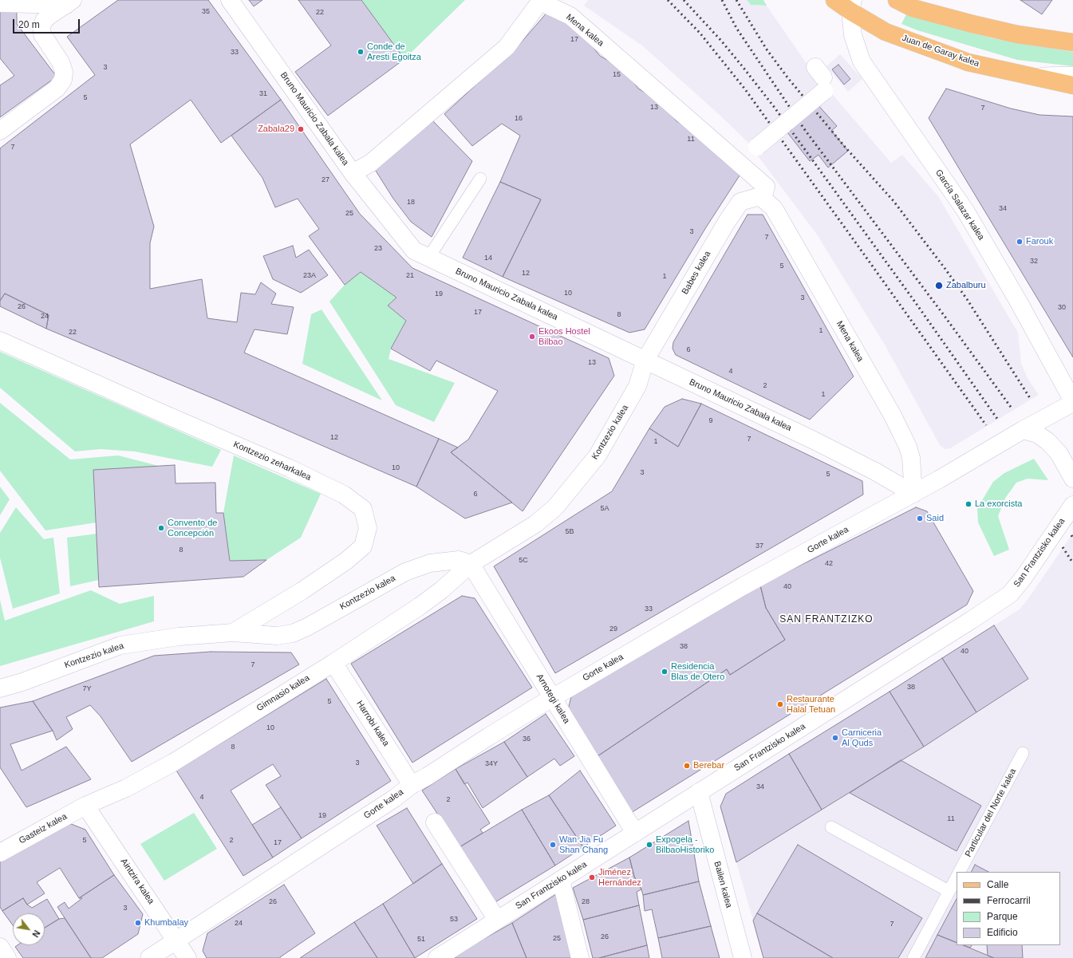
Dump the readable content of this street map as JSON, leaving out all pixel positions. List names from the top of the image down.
{
  "streets": {
    "main road": ["Juan de Garay kalea"],
    "street": [
      "Mena kalea",
      "Bruno Mauricio Zabala kalea",
      "García Salazar kalea",
      "Babes kalea",
      "Kontzezio kalea",
      "Kontzezio zeharkalea",
      "Gorte kalea",
      "San Frantzisko kalea",
      "Gimnasio kalea",
      "Arnotegi kalea",
      "Harrobi kalea",
      "Gasteiz kalea",
      "Aintzira kalea",
      "Bailen kalea"
    ],
    "lane": ["Particular del Norte kalea"]
  },
  "crossings": [
    ["Mena kalea", "Bruno Mauricio Zabala kalea"],
    ["Mena kalea", "Babes kalea"],
    ["Mena kalea", "Gorte kalea"],
    ["Juan de Garay kalea", "García Salazar kalea"],
    ["Bruno Mauricio Zabala kalea", "Babes kalea"],
    ["Bruno Mauricio Zabala kalea", "Kontzezio kalea"],
    ["Bruno Mauricio Zabala kalea", "Gorte kalea"],
    ["García Salazar kalea", "Gorte kalea"],
    ["Babes kalea", "Kontzezio kalea"],
    ["Kontzezio kalea", "Kontzezio zeharkalea"],
    ["Kontzezio kalea", "Gimnasio kalea"],
    ["Kontzezio kalea", "Arnotegi kalea"],
    ["Gorte kalea", "Arnotegi kalea"],
    ["Gorte kalea", "Harrobi kalea"],
    ["Gorte kalea", "Aintzira kalea"],
    ["San Frantzisko kalea", "Arnotegi kalea"],
    ["San Frantzisko kalea", "Bailen kalea"],
    ["Gimnasio kalea", "Arnotegi kalea"],
    ["Gimnasio kalea", "Harrobi kalea"],
    ["Gimnasio kalea", "Gasteiz kalea"],
    ["Gimnasio kalea", "Aintzira kalea"],
    ["Gasteiz kalea", "Aintzira kalea"]
  ],
  "districts": ["SAN FRANTZIZKO"],
  "places": [
    "Conde de Aresti Egoitza",
    "Zabala29",
    "Farouk",
    "Zabalburu",
    "Ekoos Hostel Bilbao",
    "La exorcista",
    "Said",
    "Convento de Concepción",
    "Residencia Blas de Otero",
    "Restaurante Halal Tetuan",
    "Carniceria Al Quds",
    "Berebar",
    "Wan Jia Fu Shan Chang",
    "Expogela - BilbaoHistoriko",
    "Jiménez Hernández",
    "Khumbalay"
  ],
  "house_numbers": [
    "35",
    "22",
    "17",
    "33",
    "3",
    "15",
    "31",
    "5",
    "13",
    "7",
    "16",
    "11",
    "7",
    "27",
    "18",
    "34",
    "25",
    "3",
    "7",
    "23",
    "14",
    "32",
    "5",
    "12",
    "23A",
    "21",
    "1",
    "10",
    "19",
    "3",
    "26",
    "30",
    "17",
    "8",
    "24",
    "1",
    "22",
    "6",
    "13",
    "4",
    "2",
    "1",
    "9",
    "12",
    "7",
    "1",
    "10",
    "3",
    "5",
    "6",
    "5A",
    "5B",
    "37",
    "8",
    "5C",
    "42",
    "40",
    "33",
    "29",
    "38",
    "40",
    "7",
    "38",
    "7Y",
    "5",
    "10",
    "36",
    "8",
    "3",
    "34Y",
    "34",
    "4",
    "2",
    "19",
    "11",
    "5",
    "2",
    "17",
    "26",
    "28",
    "3",
    "53",
    "24",
    "7",
    "26",
    "25",
    "51"
  ],
  "legend": [
    "Calle",
    "Ferrocarril",
    "Parque",
    "Edificio"
  ],
  "scale_bar": "20 m",
  "north": "bottom right"
}
